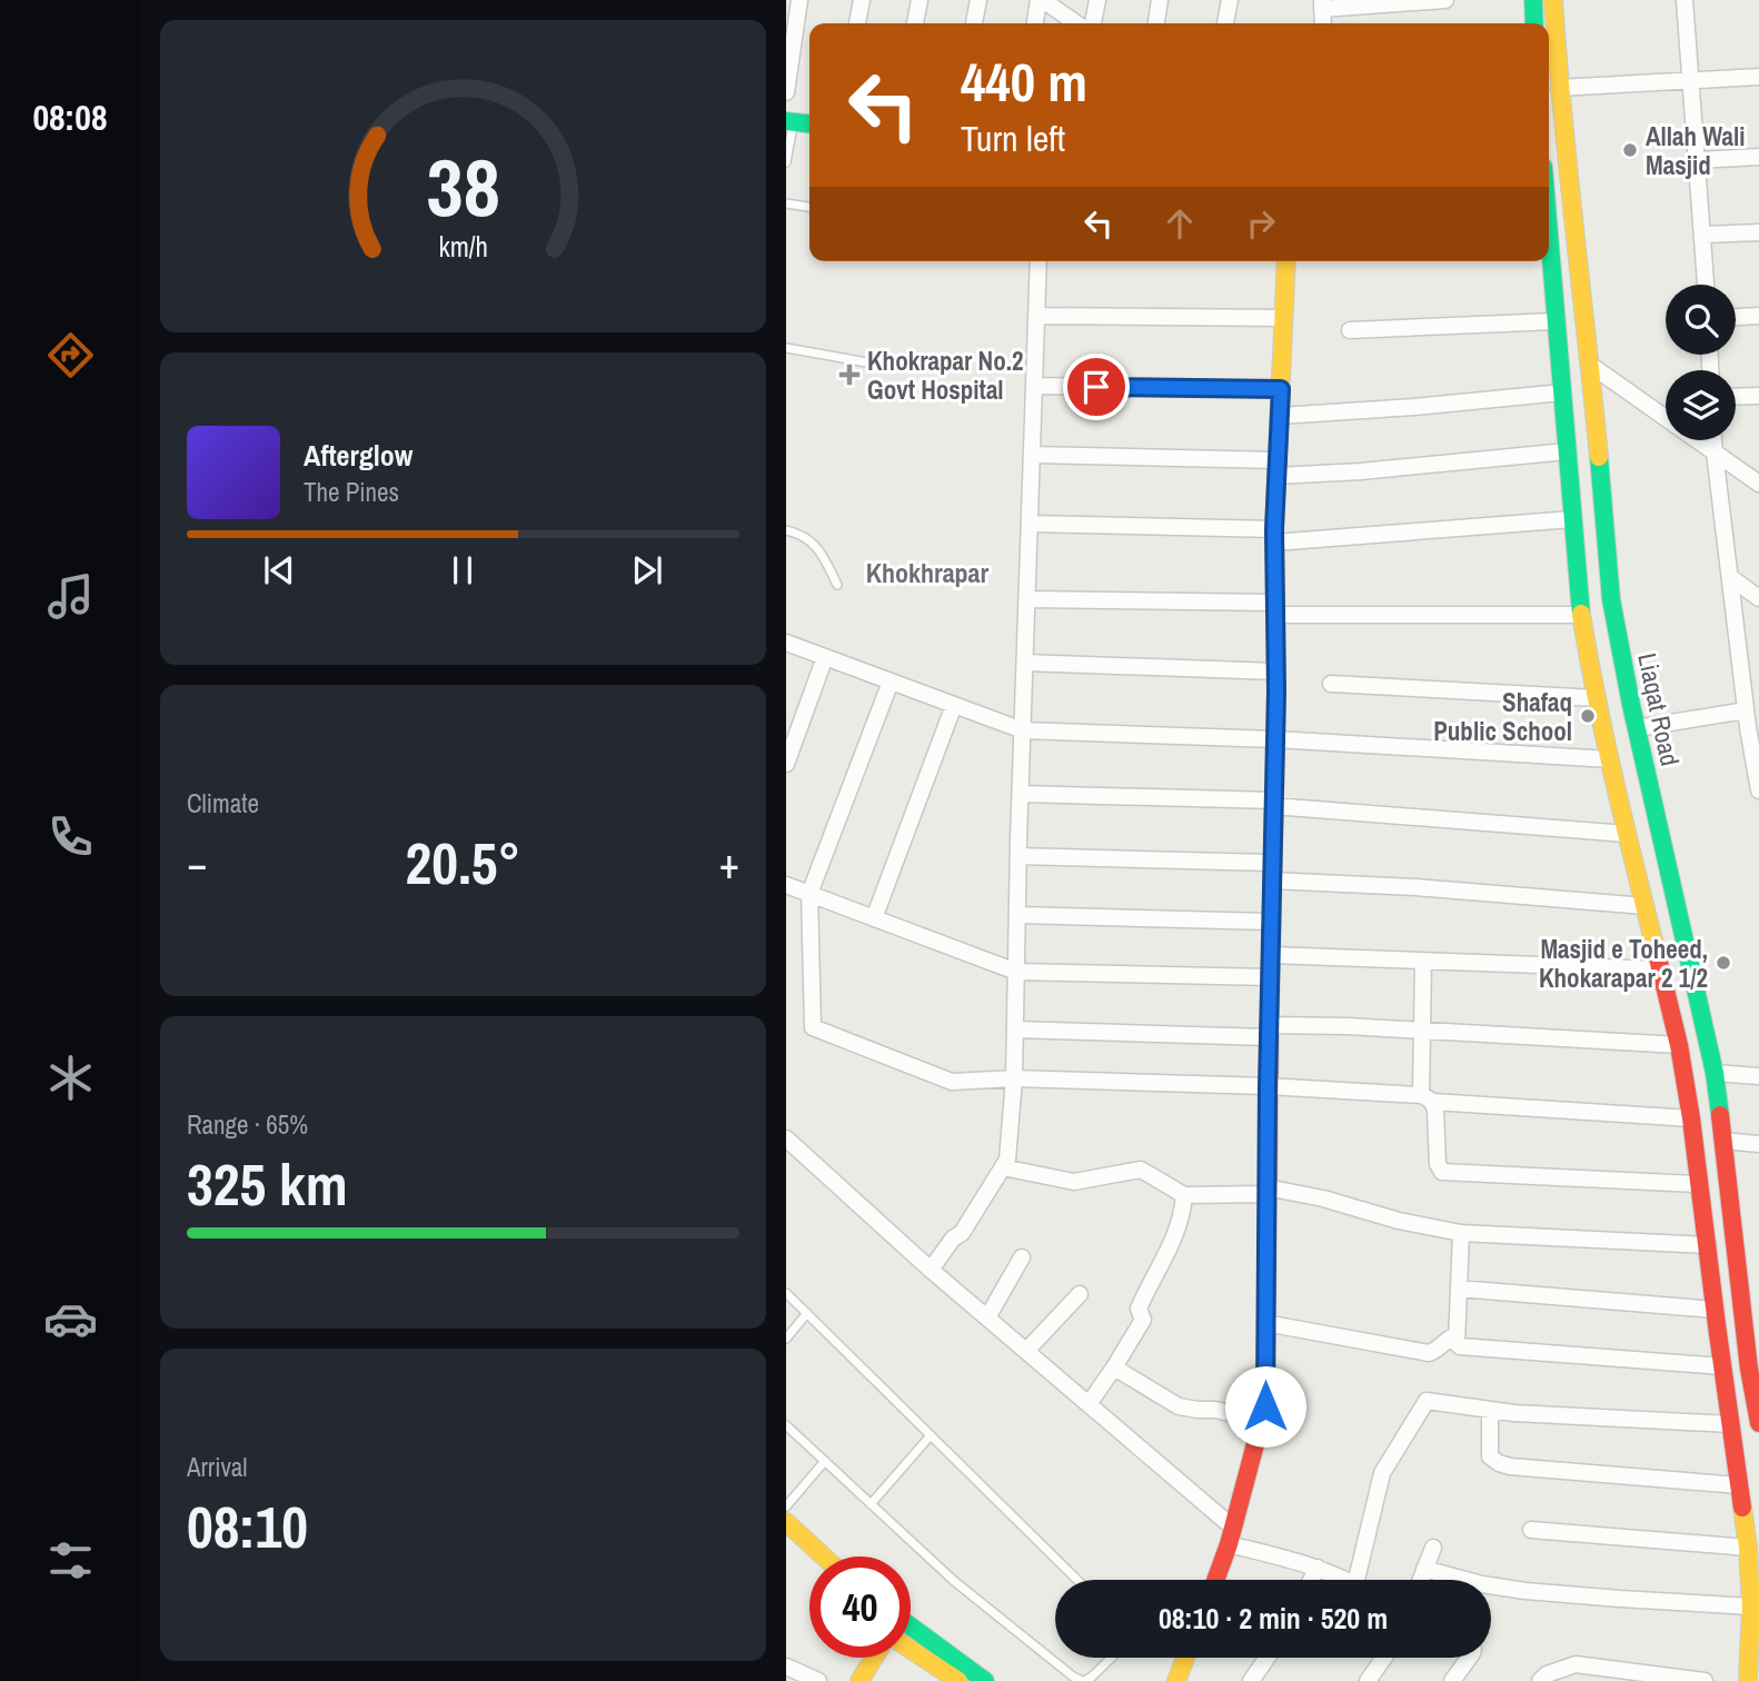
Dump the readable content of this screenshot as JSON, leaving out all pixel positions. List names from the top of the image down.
{
  "streets": {
    "main road": ["Liaqat Road"]
  },
  "districts": ["Khokhrapar"],
  "places": {
    "other": ["Allah Wali Masjid", "Shafaq Public School", "Masjid e Toheed, Khokarapar 2 1/2"],
    "health": ["Khokrapar No.2 Govt Hospital"]
  },
  "page": {
    "tabs": "08:08",
    "turn": ["440 m", "Turn left"],
    "song": ["Afterglow", "The Pines"],
    "tile": [
      "Climate",
      ["Range · 65%", "325 km"],
      ["Arrival", "08:10"]
    ],
    "heat": ["−", "20.5°", "+"],
    "limit": "40",
    "trip": "08:10 · 2 min · 520 m",
    "gauge": ["38", "km/h"]
  }
}
